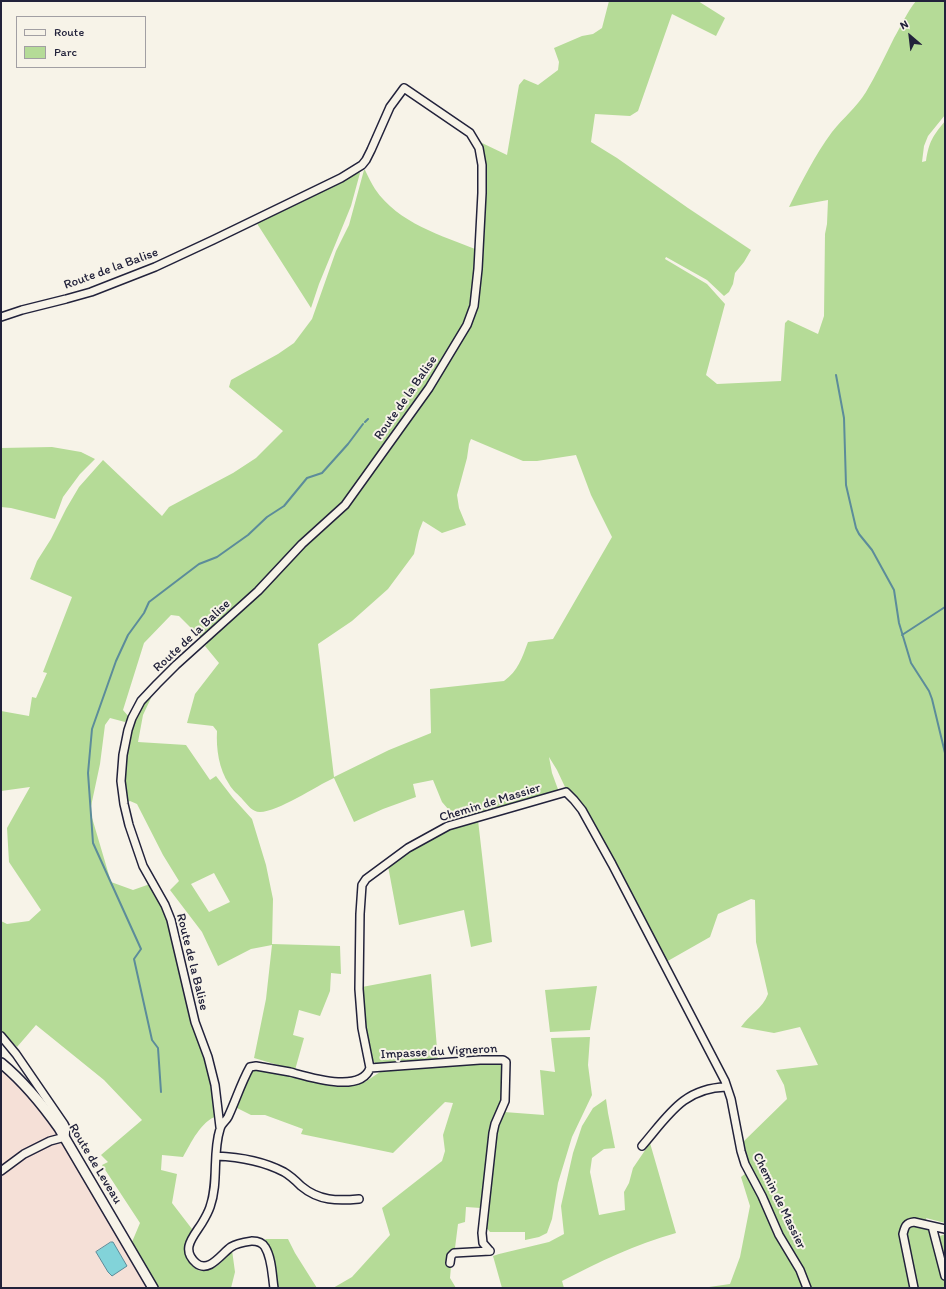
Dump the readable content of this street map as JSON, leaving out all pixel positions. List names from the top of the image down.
{
  "streets": {
    "street": [
      "Route de la Balise",
      "Chemin de Massier",
      "Impasse du Vigneron",
      "Route de Leveau"
    ]
  },
  "crossings": [
    ["Chemin de Massier", "Impasse du Vigneron"]
  ],
  "legend": ["Route", "Parc"],
  "north": "top left"
}
